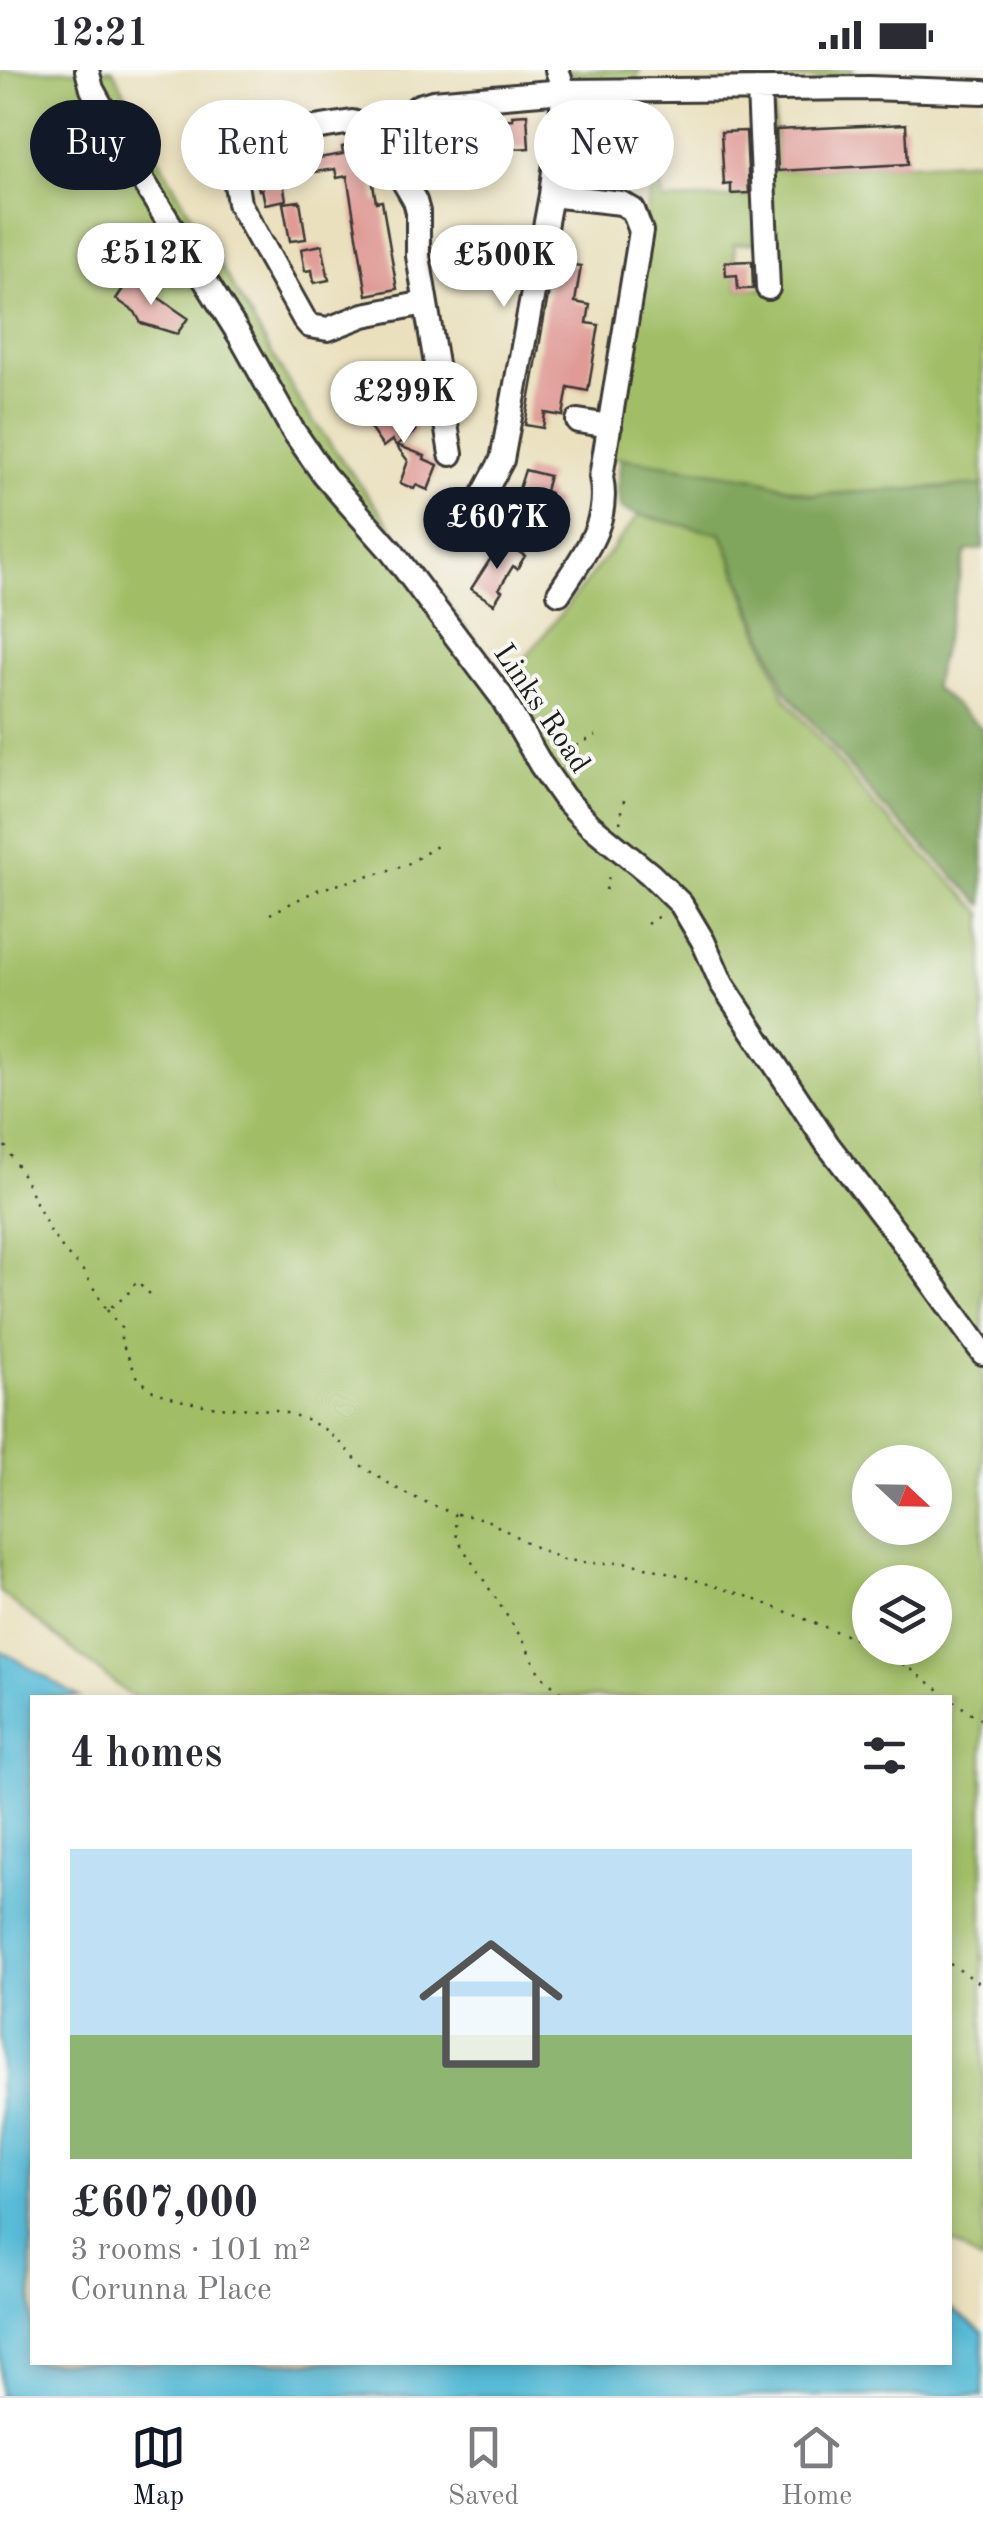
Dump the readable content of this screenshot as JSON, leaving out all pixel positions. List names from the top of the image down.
{
  "streets": {
    "street": ["Links Road"]
  },
  "north": "right",
  "page": {
    "status": "12:21",
    "chip": [
      "Buy",
      "Rent",
      "Filters",
      "New"
    ],
    "price": [
      "£512K",
      "£500K",
      "£299K",
      "£607K"
    ],
    "heading": "4 homes",
    "list": [
      {
        "name": "£607,000",
        "note": "3 rooms · 101 m² · Corunna Place"
      }
    ],
    "tabs": ["Map", "Saved", "Home"]
  }
}
